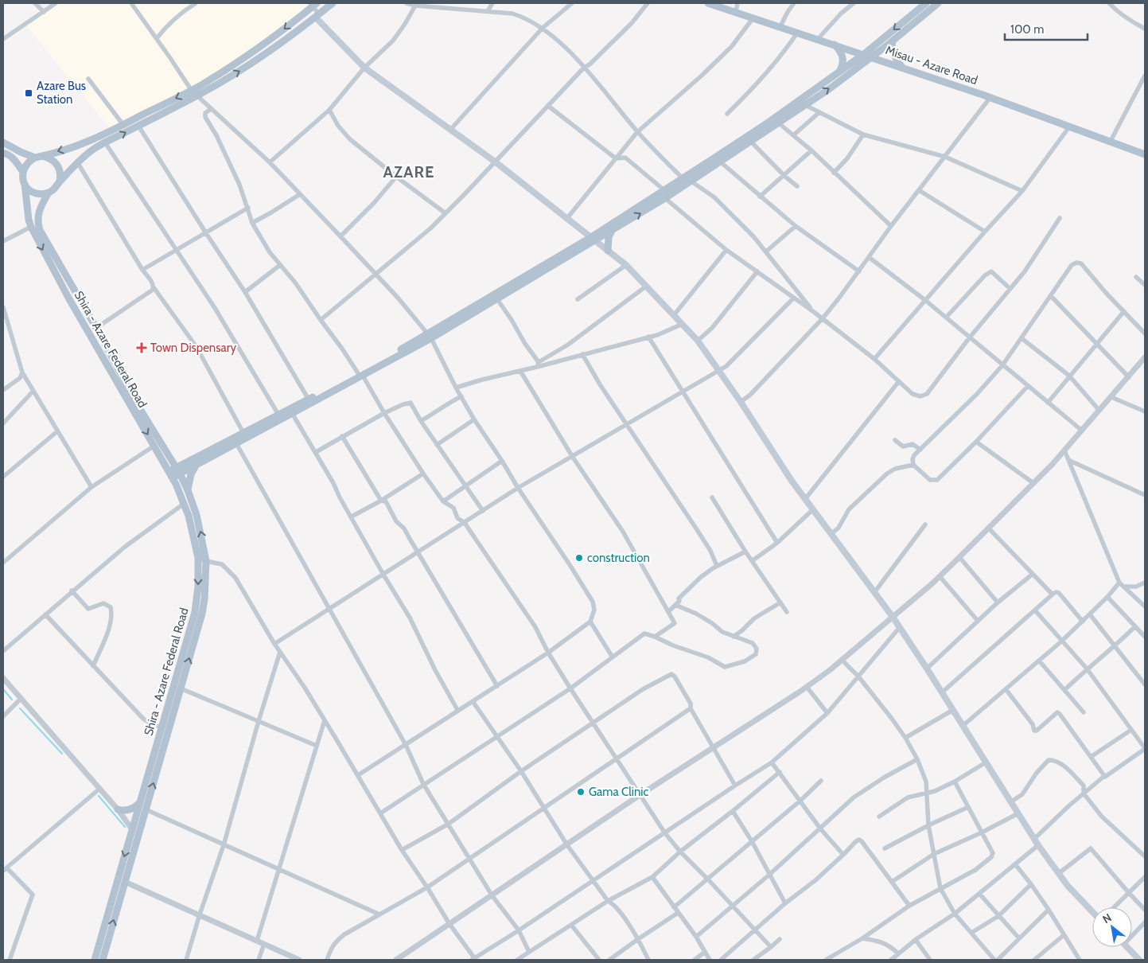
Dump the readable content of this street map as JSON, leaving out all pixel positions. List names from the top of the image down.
{
  "streets": {
    "main road": ["Misau - Azare Road", "Shira - Azare Federal Road"]
  },
  "districts": ["AZARE"],
  "places": {
    "transit": ["Azare Bus Station"],
    "health": ["Town Dispensary"],
    "other": ["construction", "Gama Clinic"]
  },
  "scale_bar": "100 m",
  "north": "top left"
}
